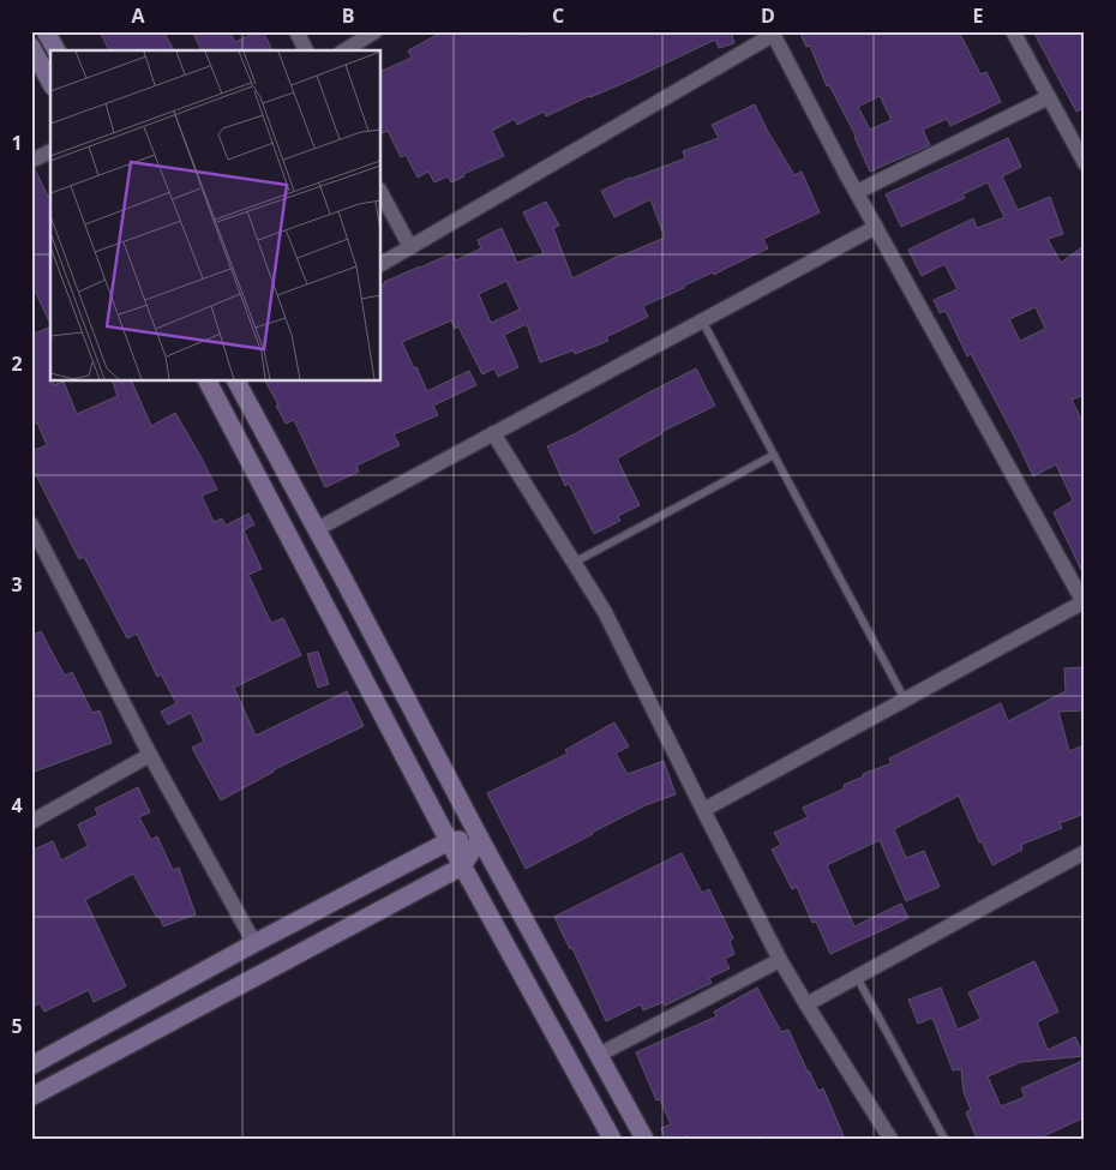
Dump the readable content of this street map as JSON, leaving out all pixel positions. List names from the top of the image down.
{
  "grid": {
    "columns": [
      "A",
      "B",
      "C",
      "D",
      "E"
    ],
    "rows": [
      "1",
      "2",
      "3",
      "4",
      "5"
    ]
  }
}
